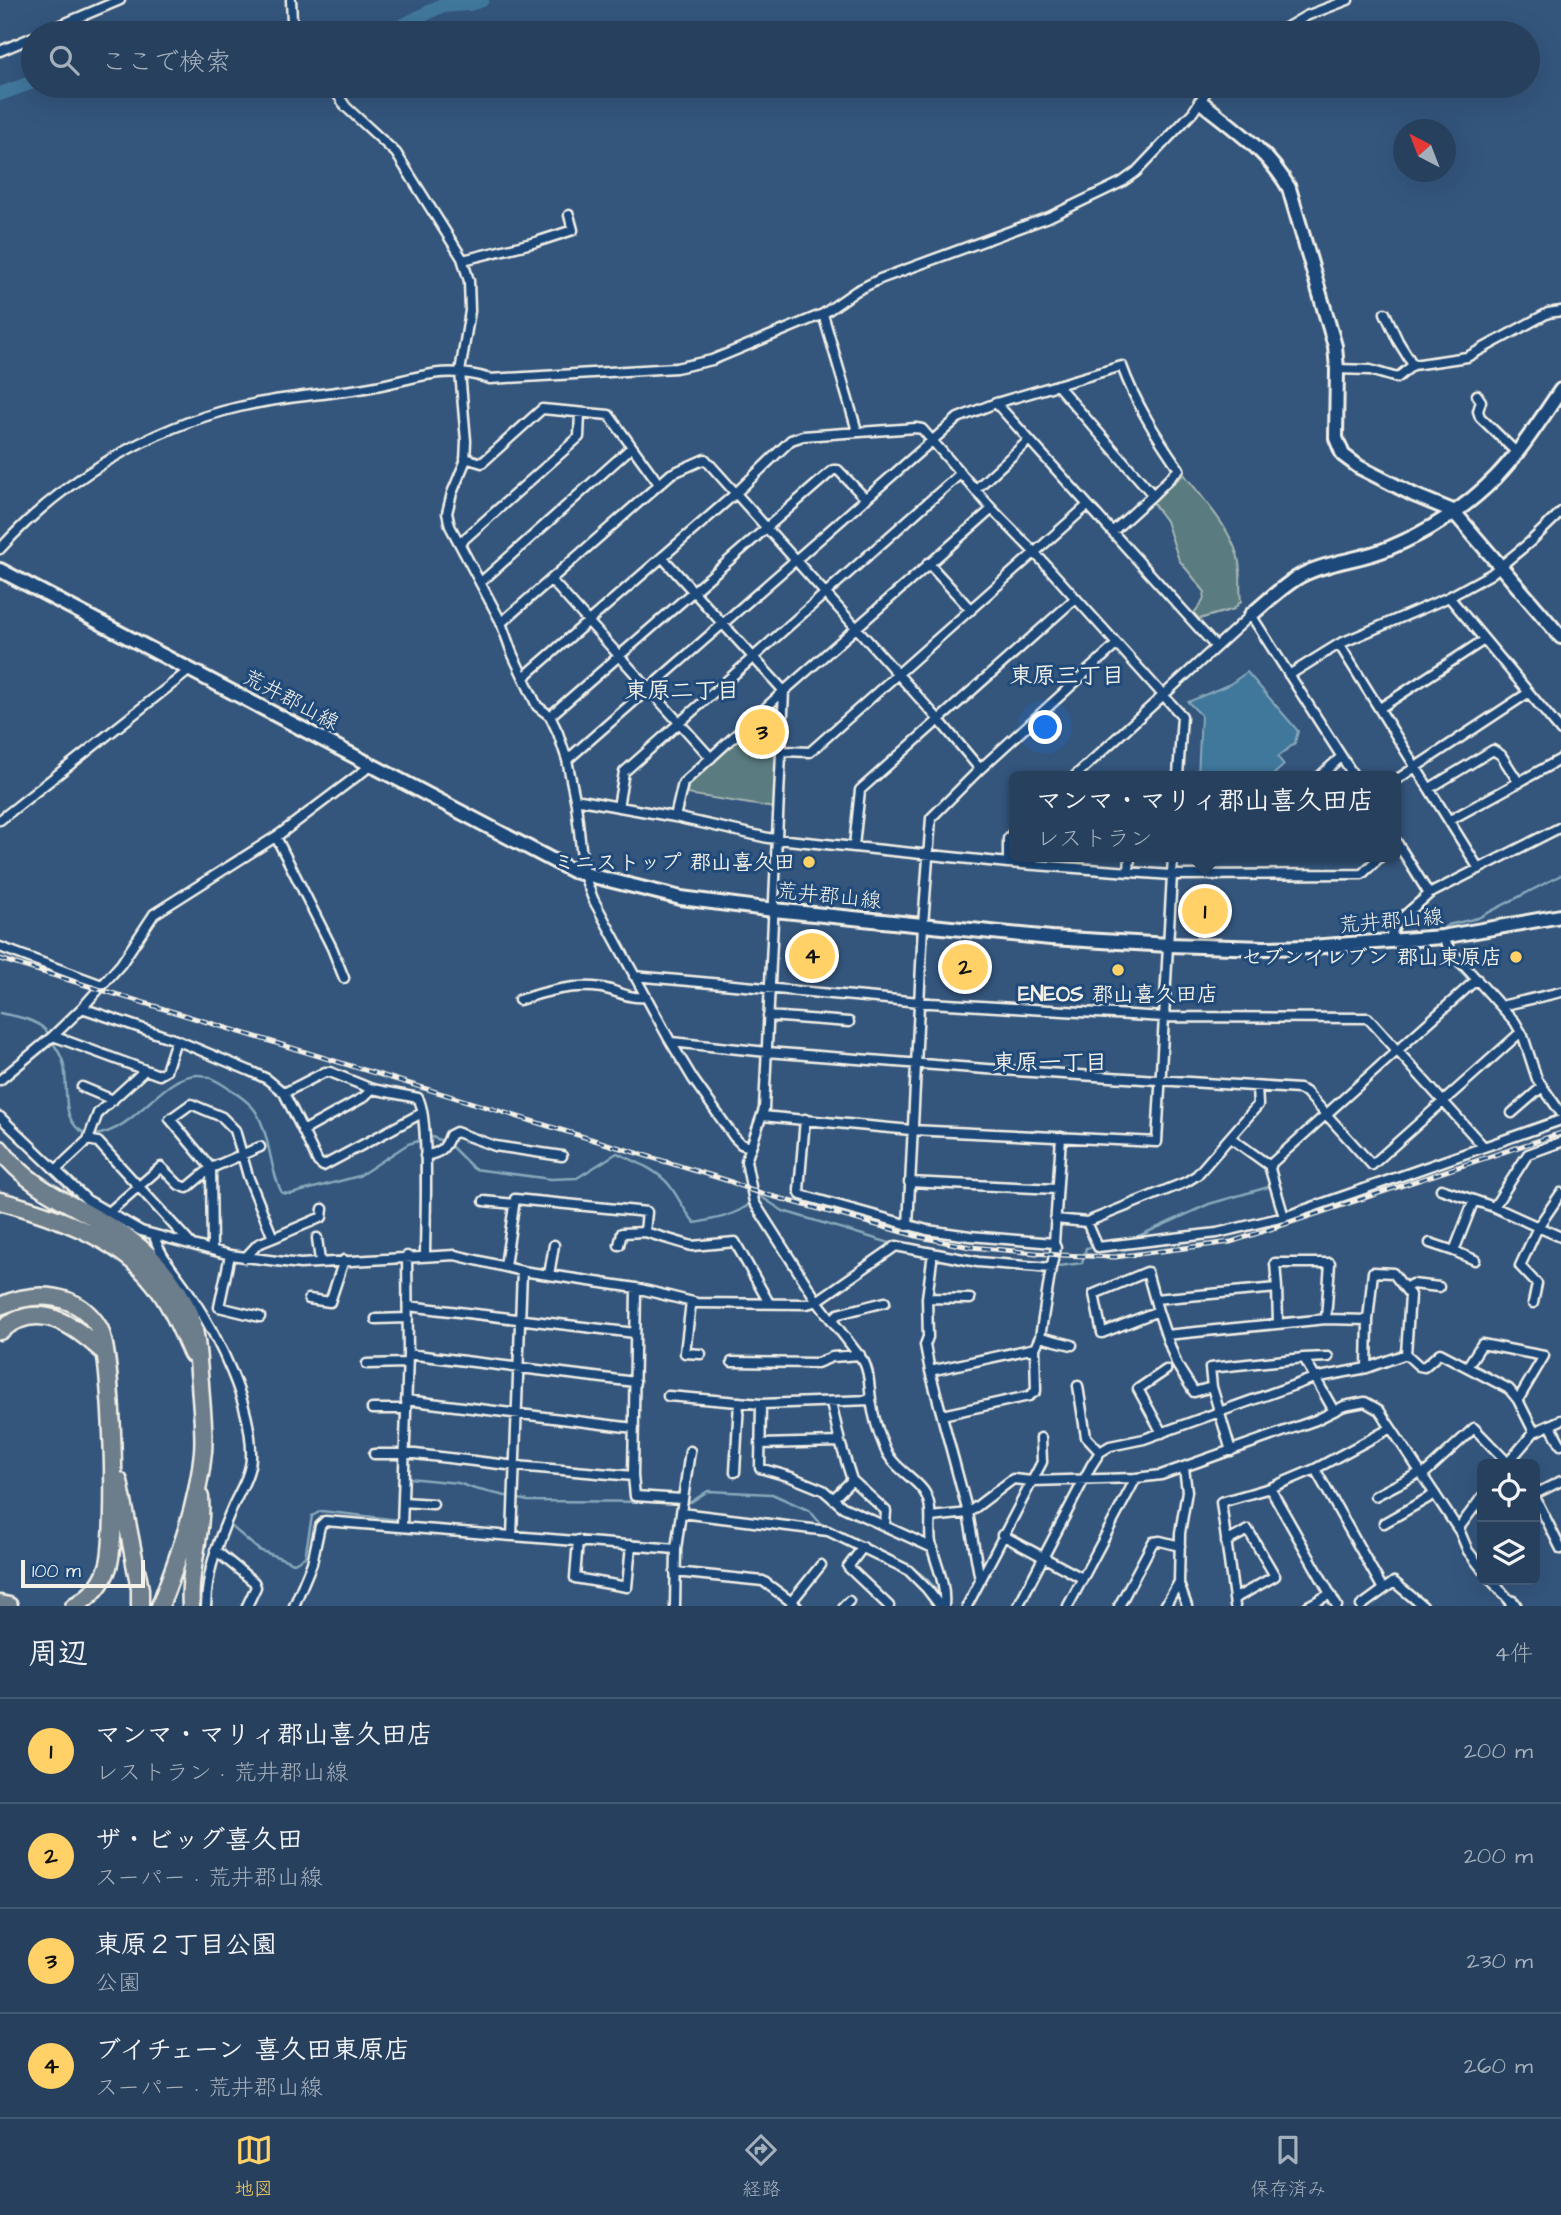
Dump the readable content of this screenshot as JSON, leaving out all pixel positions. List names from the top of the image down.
{
  "streets": {
    "main road": ["荒井郡山線"]
  },
  "districts": ["東原三丁目", "東原二丁目", "東原一丁目"],
  "places": ["ミニストップ 郡山喜久田", "セブンイレブン 郡山東原店", "ENEOS 郡山喜久田店"],
  "scale_bar": "100 m",
  "north": "top left",
  "page": {
    "search": "ここで検索",
    "pins": [
      "3",
      "1",
      "4",
      "2"
    ],
    "popup": ["マンマ・マリィ郡山喜久田店", "レストラン"],
    "scale": "100 m",
    "heading": ["周辺", "4件"],
    "list": [
      {
        "mark": "1",
        "name": "マンマ・マリィ郡山喜久田店",
        "note": "レストラン · 荒井郡山線",
        "value": "200 m"
      },
      {
        "mark": "2",
        "name": "ザ・ビッグ喜久田",
        "note": "スーパー · 荒井郡山線",
        "value": "200 m"
      },
      {
        "mark": "3",
        "name": "東原２丁目公園",
        "note": "公園",
        "value": "230 m"
      },
      {
        "mark": "4",
        "name": "ブイチェーン 喜久田東原店",
        "note": "スーパー · 荒井郡山線",
        "value": "260 m"
      }
    ],
    "nav": ["地図", "経路", "保存済み"]
  }
}
